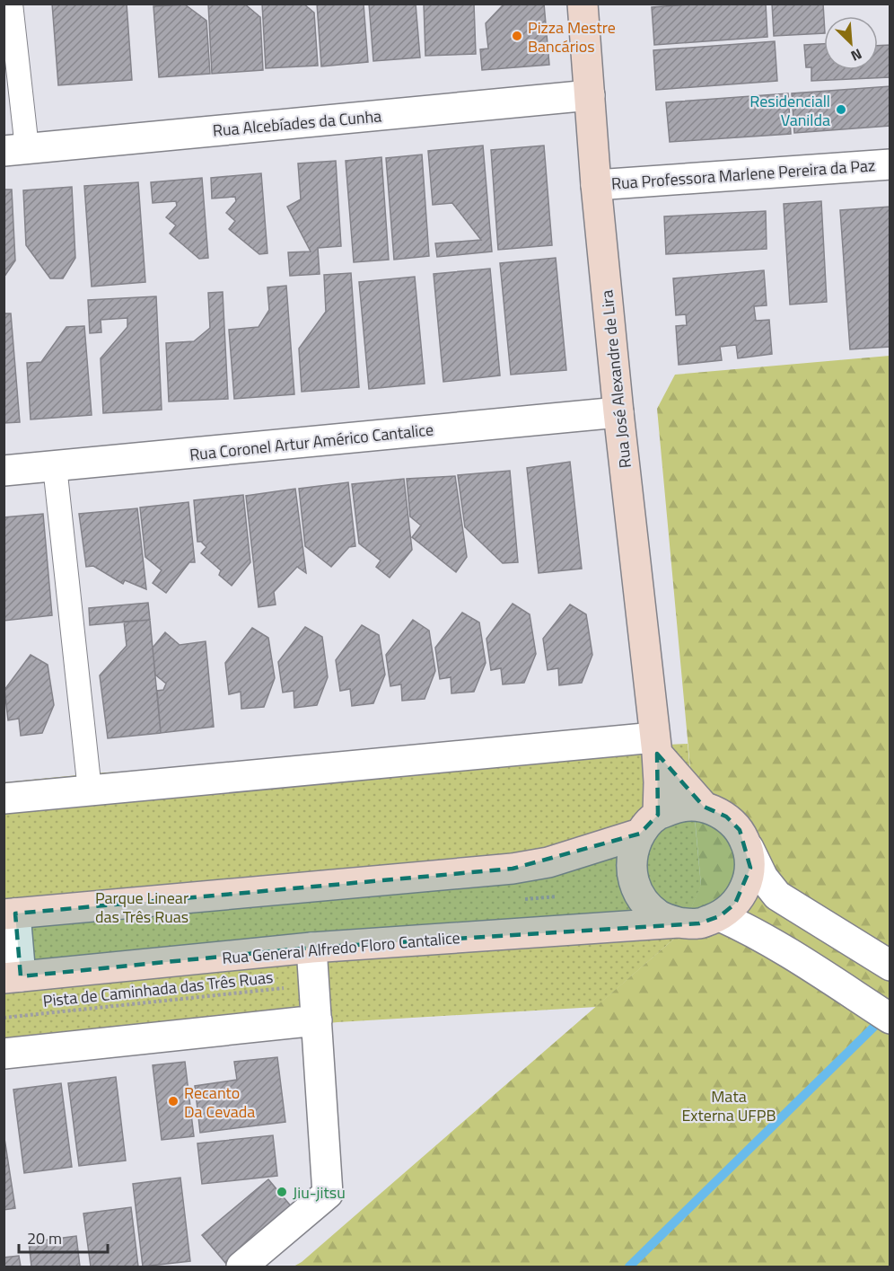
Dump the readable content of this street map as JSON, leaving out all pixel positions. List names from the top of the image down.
{
  "streets": {
    "main road": ["Rua José Alexandre de Lira", "Rua General Alfredo Floro Cantalice"],
    "street": ["Rua Alcebíades da Cunha", "Rua Professora Marlene Pereira da Paz", "Rua Coronel Artur Américo Cantalice"],
    "path": ["Pista de Caminhada das Três Ruas"]
  },
  "crossings": [
    ["Rua Alcebíades da Cunha", "Rua José Alexandre de Lira"],
    ["Rua Professora Marlene Pereira da Paz", "Rua José Alexandre de Lira"],
    ["Rua José Alexandre de Lira", "Rua Coronel Artur Américo Cantalice"],
    ["Rua José Alexandre de Lira", "Rua General Alfredo Floro Cantalice"]
  ],
  "parks": ["Parque Linear das Três Ruas", "Mata Externa UFPB"],
  "places": [
    "Pizza Mestre Bancários",
    "Residenciall Vanilda",
    "Recanto Da Cevada",
    "Jiu-jitsu"
  ],
  "scale_bar": "20 m",
  "north": "bottom right"
}
